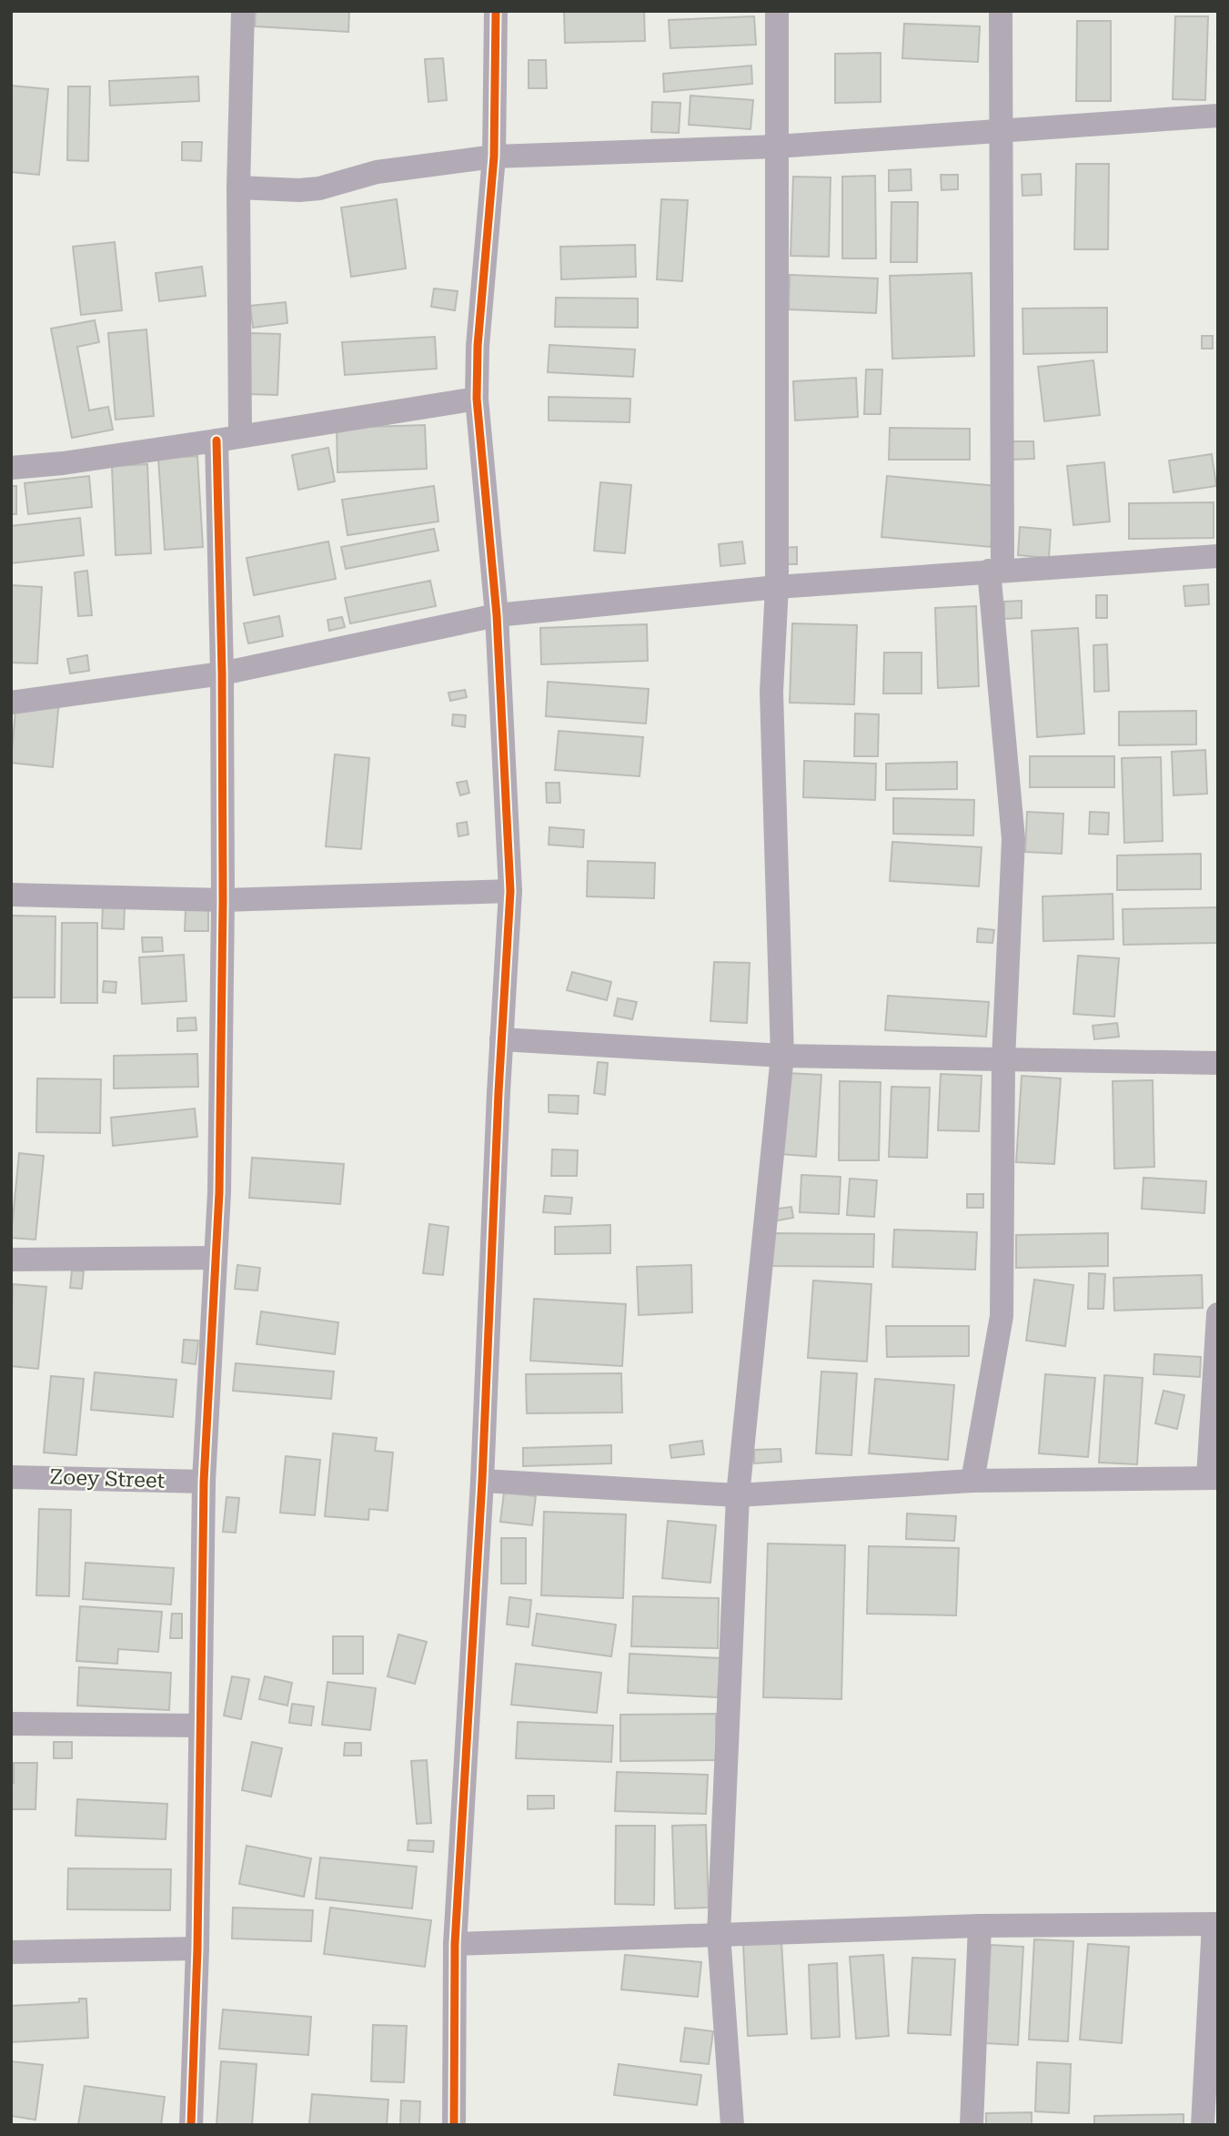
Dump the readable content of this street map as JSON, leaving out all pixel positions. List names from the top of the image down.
{
  "streets": {
    "street": ["Zoey Street"]
  }
}
